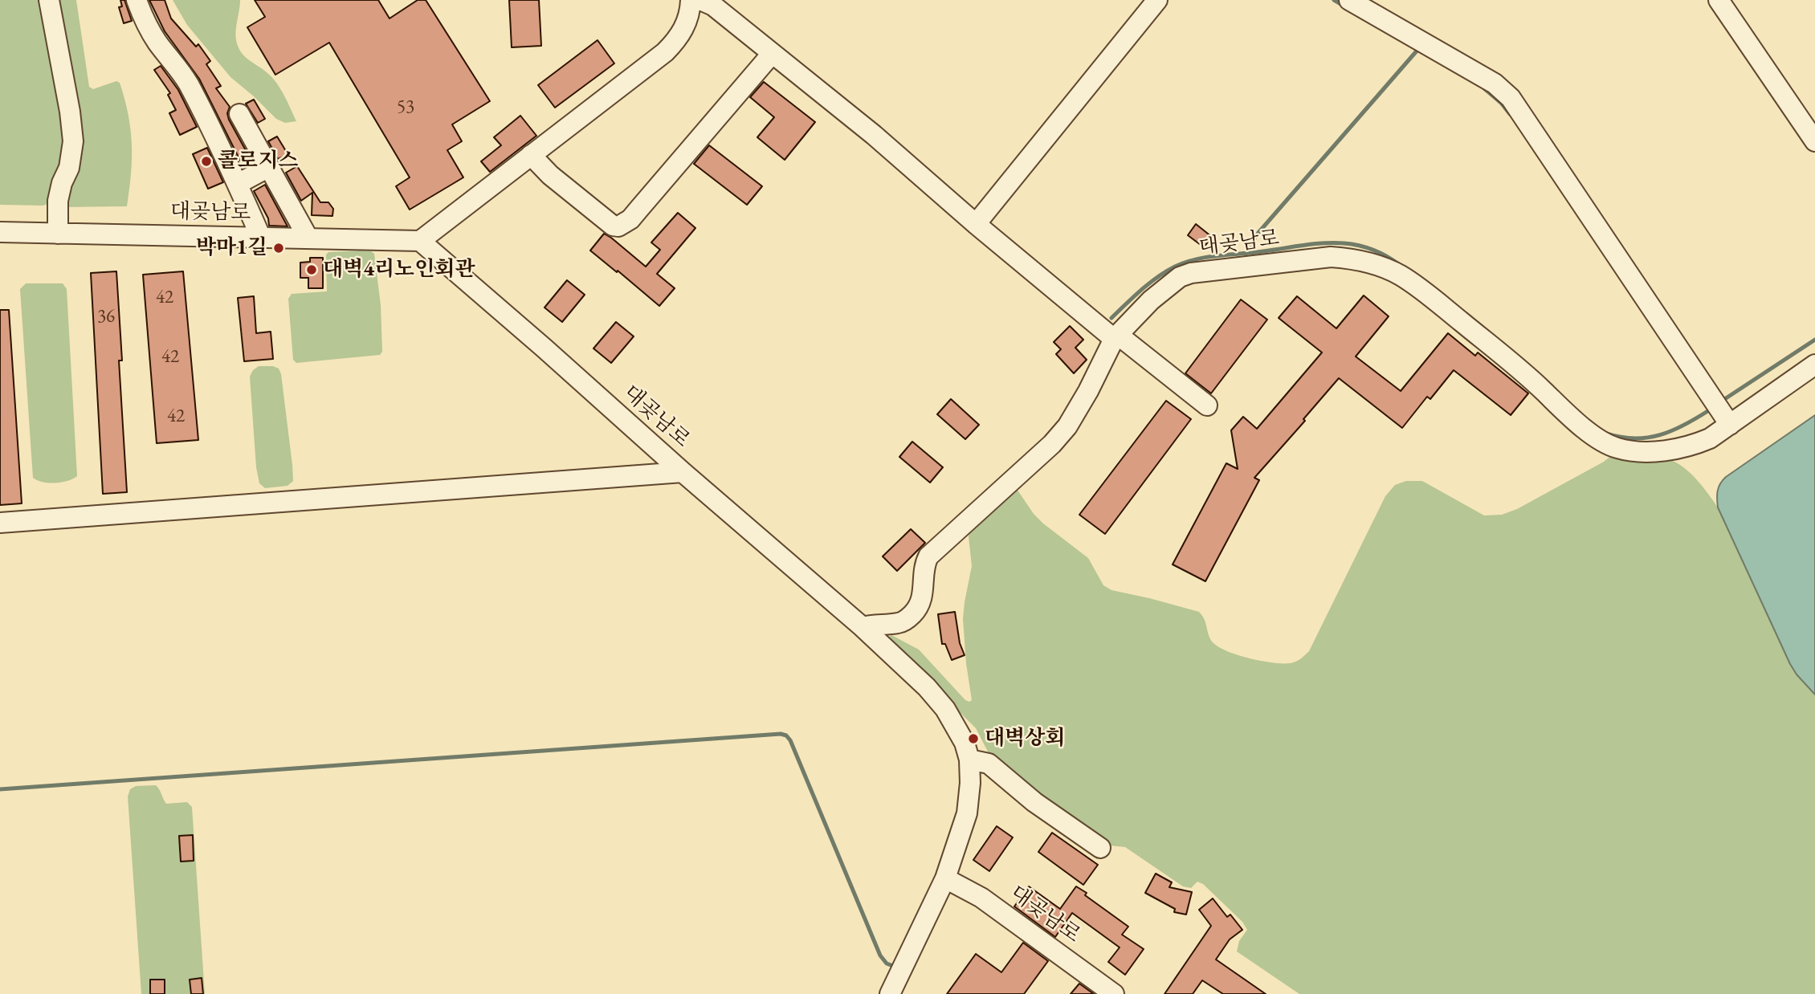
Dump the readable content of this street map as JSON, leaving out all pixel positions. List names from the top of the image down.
{
  "streets": {
    "street": ["대곶남로"]
  },
  "places": [
    "콜로지스",
    "박마1길",
    "대벽4리노인회관",
    "대벽상회"
  ],
  "house_numbers": [
    "53",
    "42",
    "36",
    "42",
    "42"
  ]
}
